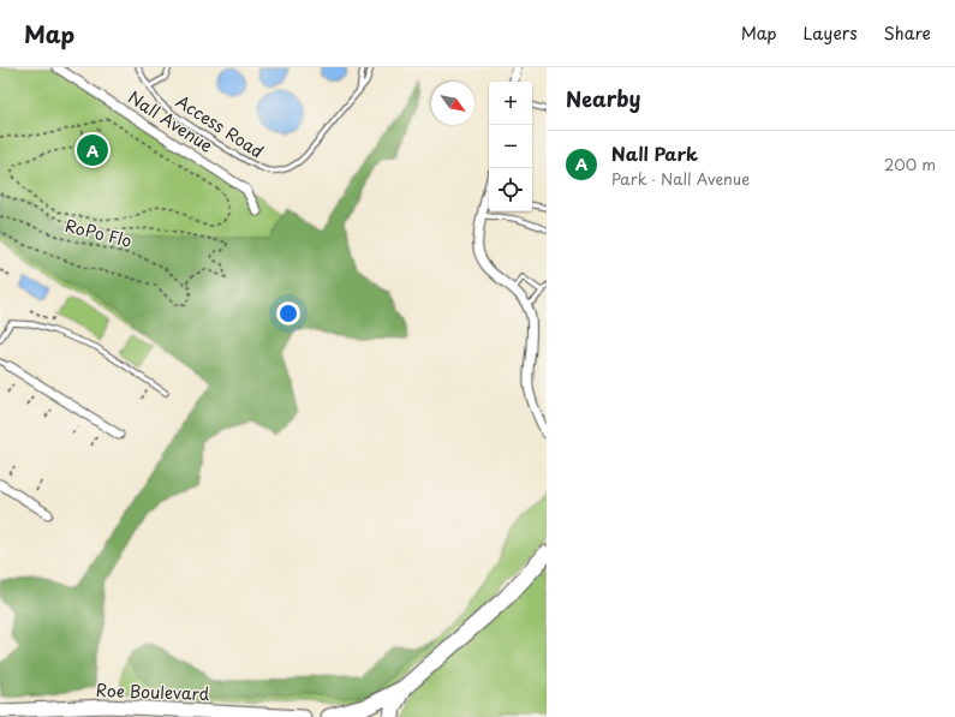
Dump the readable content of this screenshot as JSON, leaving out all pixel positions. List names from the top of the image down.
{
  "streets": {
    "main road": ["Roe Boulevard"],
    "street": ["Nall Avenue"],
    "lane": ["Access Road"],
    "path": ["RoPo Flo"]
  },
  "north": "bottom right",
  "page": {
    "header": "Map",
    "nav": ["Map", "Layers", "Share"],
    "heading": "Nearby",
    "map_buttons": ["+", "−"],
    "list": [
      {
        "mark": "A",
        "name": "Nall Park",
        "note": "Park · Nall Avenue",
        "value": "200 m"
      }
    ],
    "pins": "A"
  }
}
